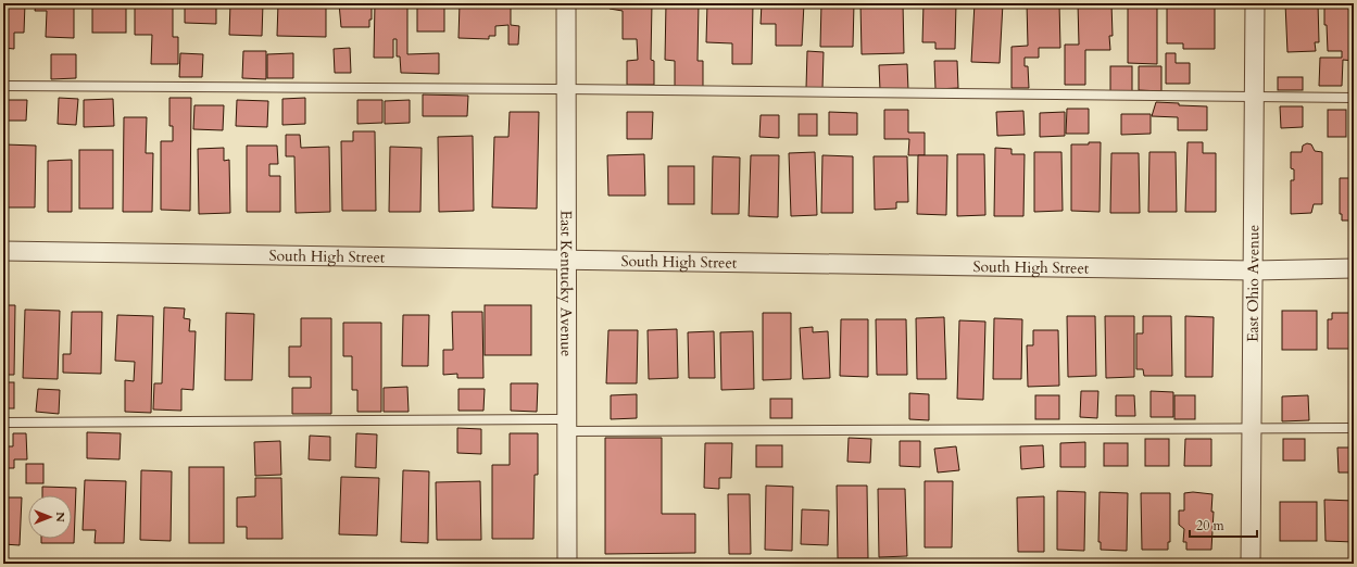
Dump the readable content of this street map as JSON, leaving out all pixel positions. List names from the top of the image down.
{
  "streets": {
    "street": ["South High Street", "East Kentucky Avenue", "East Ohio Avenue"]
  },
  "crossings": [
    ["South High Street", "East Kentucky Avenue"],
    ["South High Street", "East Ohio Avenue"]
  ],
  "scale_bar": "20 m",
  "north": "right"
}
